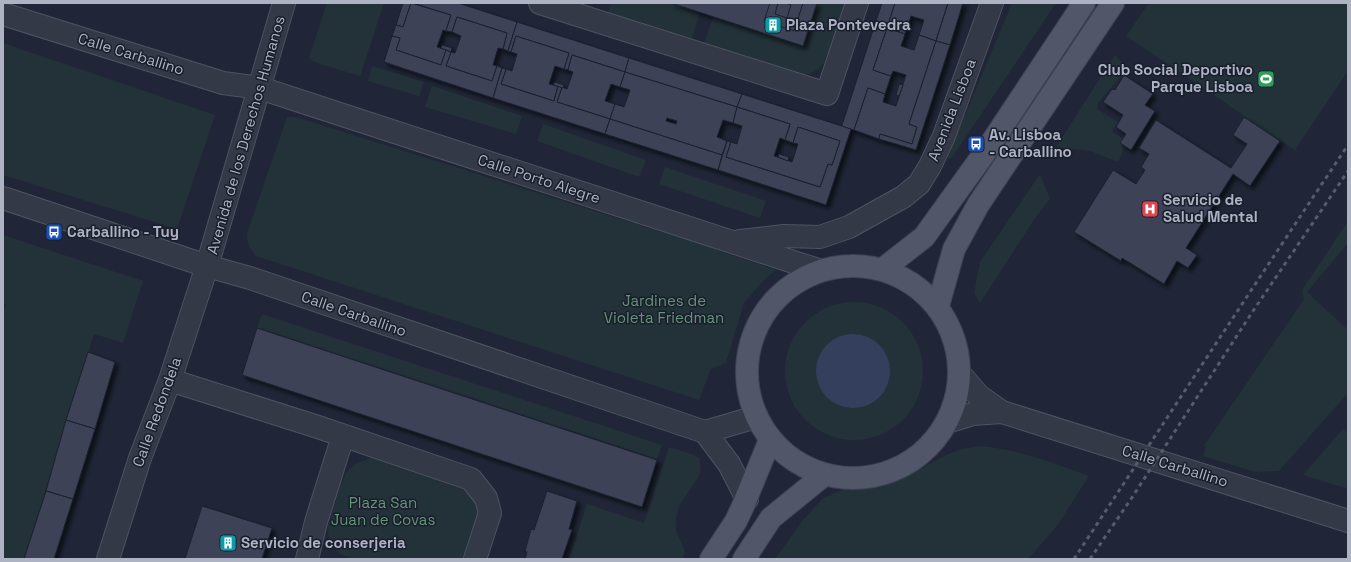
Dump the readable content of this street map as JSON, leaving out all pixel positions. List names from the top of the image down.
{
  "streets": {
    "street": [
      "Calle Carballino",
      "Avenida Lisboa",
      "Avenida de los Derechos Humanos",
      "Calle Porto Alegre",
      "Calle Redondela"
    ]
  },
  "crossings": [
    ["Calle Carballino", "Avenida de los Derechos Humanos"],
    ["Calle Carballino", "Calle Porto Alegre"],
    ["Calle Carballino", "Calle Redondela"],
    ["Avenida Lisboa", "Calle Porto Alegre"],
    ["Avenida de los Derechos Humanos", "Calle Porto Alegre"],
    ["Avenida de los Derechos Humanos", "Calle Redondela"]
  ],
  "parks": ["Jardines de Violeta Friedman", "Plaza San Juan de Covas"],
  "places": {
    "building": ["Plaza Pontevedra", "Servicio de conserjeria"],
    "sports": ["Club Social Deportivo Parque Lisboa"],
    "bus stop": ["Av. Lisboa - Carballino", "Carballino - Tuy"],
    "hospital": ["Servicio de Salud Mental"]
  }
}
